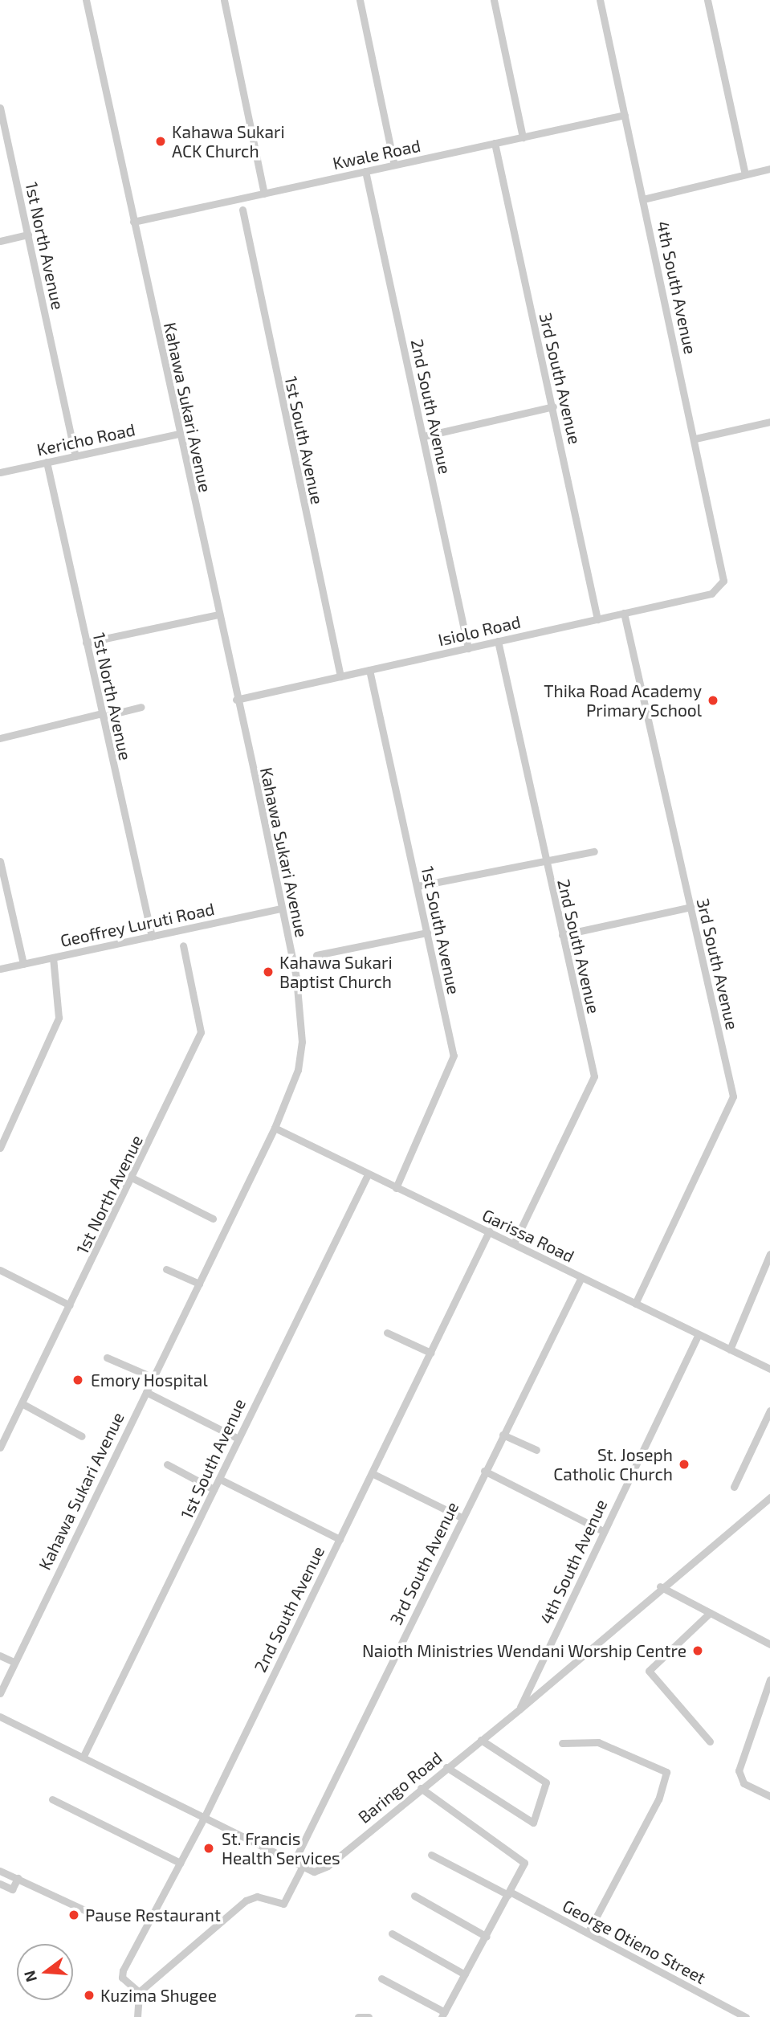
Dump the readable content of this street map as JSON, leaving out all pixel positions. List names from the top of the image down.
{
  "streets": {
    "street": [
      "Kwale Road",
      "1st North Avenue",
      "4th South Avenue",
      "3rd South Avenue",
      "2nd South Avenue",
      "Kahawa Sukari Avenue",
      "Kericho Road",
      "1st South Avenue",
      "Isiolo Road",
      "Geoffrey Luruti Road",
      "Garissa Road",
      "Baringo Road",
      "George Otieno Street"
    ]
  },
  "crossings": [
    ["Kwale Road", "4th South Avenue"],
    ["Kwale Road", "3rd South Avenue"],
    ["Kwale Road", "2nd South Avenue"],
    ["Kwale Road", "Kahawa Sukari Avenue"],
    ["Kwale Road", "1st South Avenue"],
    ["1st North Avenue", "Kericho Road"],
    ["1st North Avenue", "Geoffrey Luruti Road"],
    ["4th South Avenue", "Isiolo Road"],
    ["4th South Avenue", "Garissa Road"],
    ["4th South Avenue", "Baringo Road"],
    ["3rd South Avenue", "Isiolo Road"],
    ["3rd South Avenue", "Garissa Road"],
    ["3rd South Avenue", "Baringo Road"],
    ["2nd South Avenue", "Isiolo Road"],
    ["2nd South Avenue", "Garissa Road"],
    ["2nd South Avenue", "Baringo Road"],
    ["Kahawa Sukari Avenue", "Kericho Road"],
    ["Kahawa Sukari Avenue", "Isiolo Road"],
    ["Kahawa Sukari Avenue", "Geoffrey Luruti Road"],
    ["Kahawa Sukari Avenue", "Garissa Road"],
    ["1st South Avenue", "Isiolo Road"],
    ["1st South Avenue", "Garissa Road"],
    ["1st South Avenue", "Baringo Road"]
  ],
  "places": [
    "Kahawa Sukari ACK Church",
    "Thika Road Academy Primary School",
    "Kahawa Sukari Baptist Church",
    "Emory Hospital",
    "St. Joseph Catholic Church",
    "Naioth Ministries Wendani Worship Centre",
    "St. Francis Health Services",
    "Pause Restaurant",
    "Kuzima Shugee"
  ],
  "north": "left"
}
